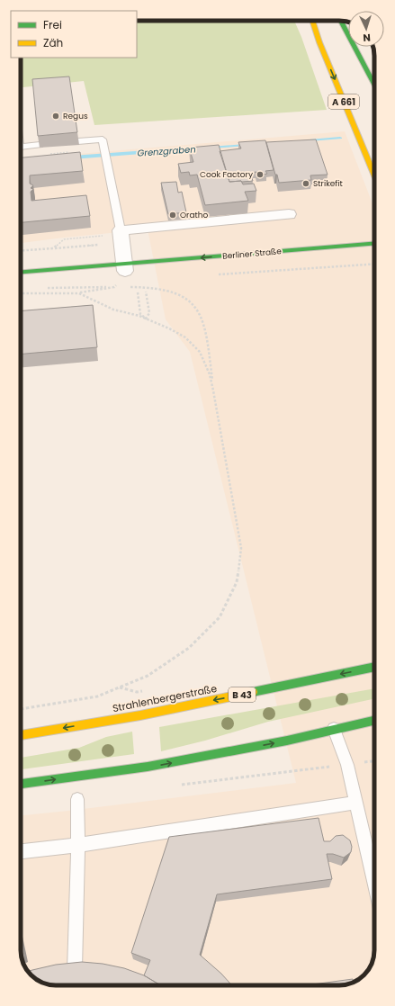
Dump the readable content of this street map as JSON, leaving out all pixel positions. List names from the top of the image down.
{
  "streets": {
    "main road": [
      "A 661",
      "Berliner Straße",
      "B 43",
      "Strahlenbergerstraße"
    ]
  },
  "water": ["Grenzgraben"],
  "places": [
    "Regus",
    "Cook Factory",
    "Strikefit",
    "Oratho"
  ],
  "legend": ["Frei", "Zäh"],
  "north": "bottom"
}
